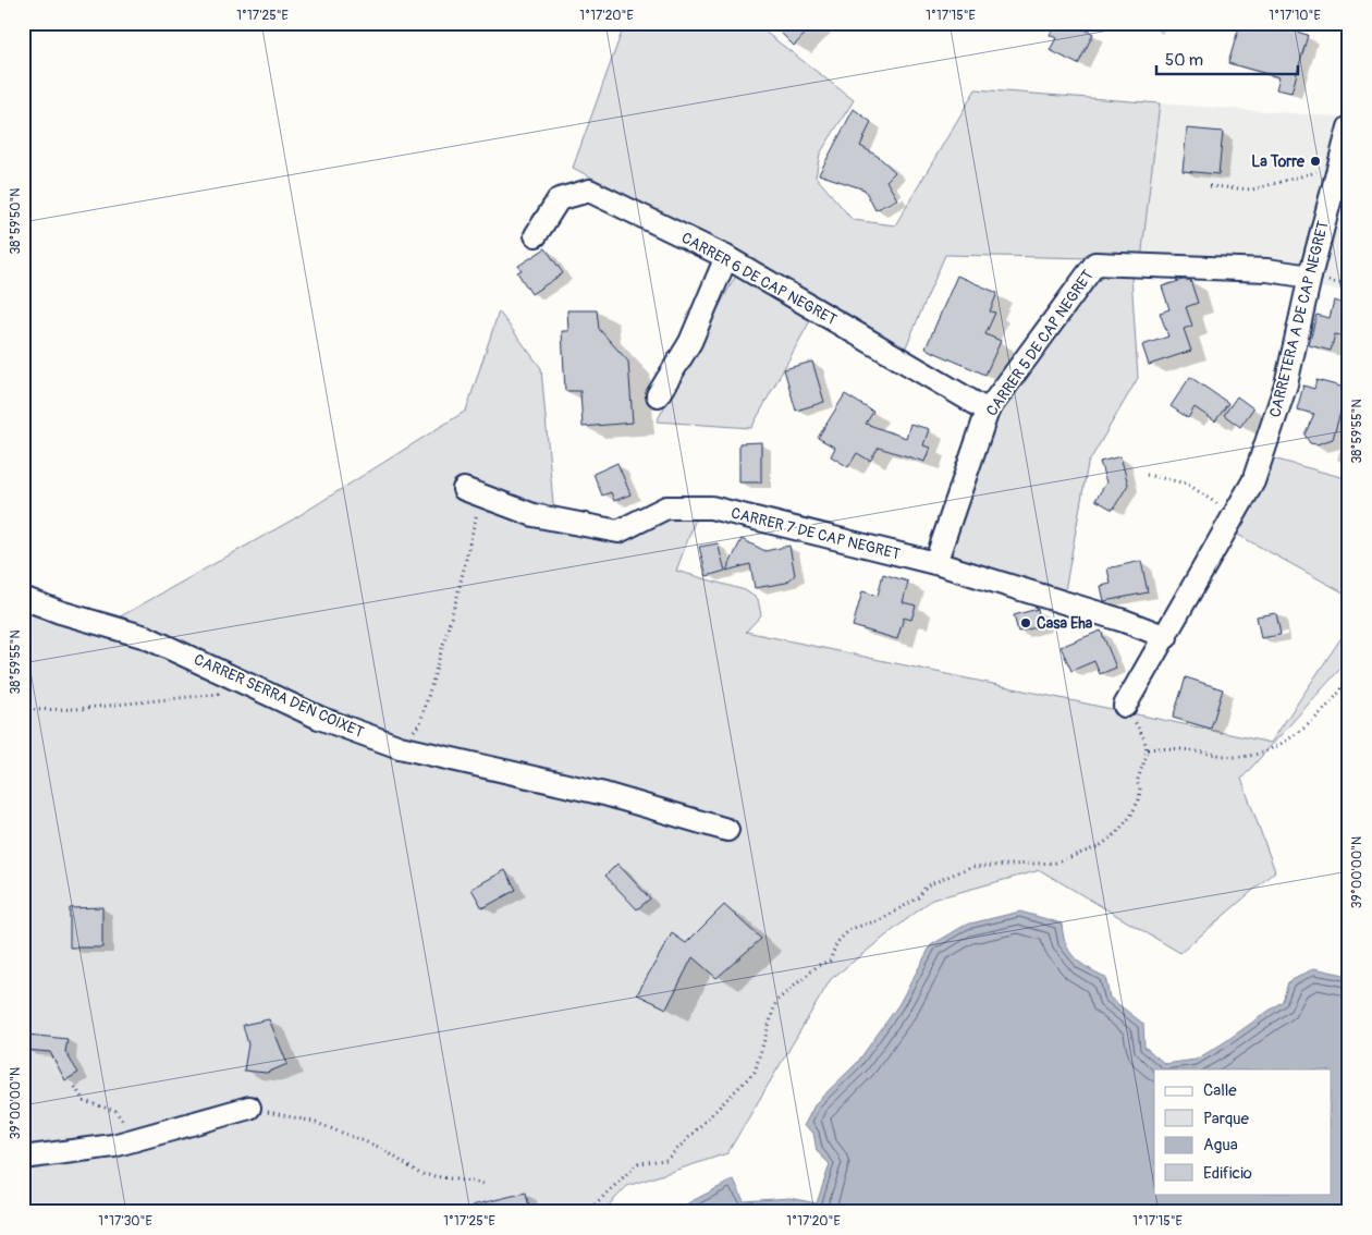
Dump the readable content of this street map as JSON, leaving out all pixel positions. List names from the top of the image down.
{
  "streets": {
    "street": [
      "CARRER 6 DE CAP NEGRET",
      "CARRETERA A DE CAP NEGRET",
      "CARRER 5 DE CAP NEGRET",
      "CARRER 7 DE CAP NEGRET",
      "CARRER SERRA DEN COIXET"
    ]
  },
  "crossings": [
    ["CARRER 6 DE CAP NEGRET", "CARRER 5 DE CAP NEGRET"],
    ["CARRETERA A DE CAP NEGRET", "CARRER 5 DE CAP NEGRET"],
    ["CARRETERA A DE CAP NEGRET", "CARRER 7 DE CAP NEGRET"],
    ["CARRER 5 DE CAP NEGRET", "CARRER 7 DE CAP NEGRET"]
  ],
  "places": ["La Torre", "Casa Eha"],
  "legend": [
    "Calle",
    "Parque",
    "Agua",
    "Edificio"
  ],
  "scale_bar": "50 m",
  "coordinates": [
    "1°17'25\"E",
    "1°17'20\"E",
    "1°17'15\"E",
    "1°17'10\"E",
    "38°59'50\"N",
    "38°59'55\"N",
    "39°00'00\"N",
    "1°17'30\"E"
  ]
}
